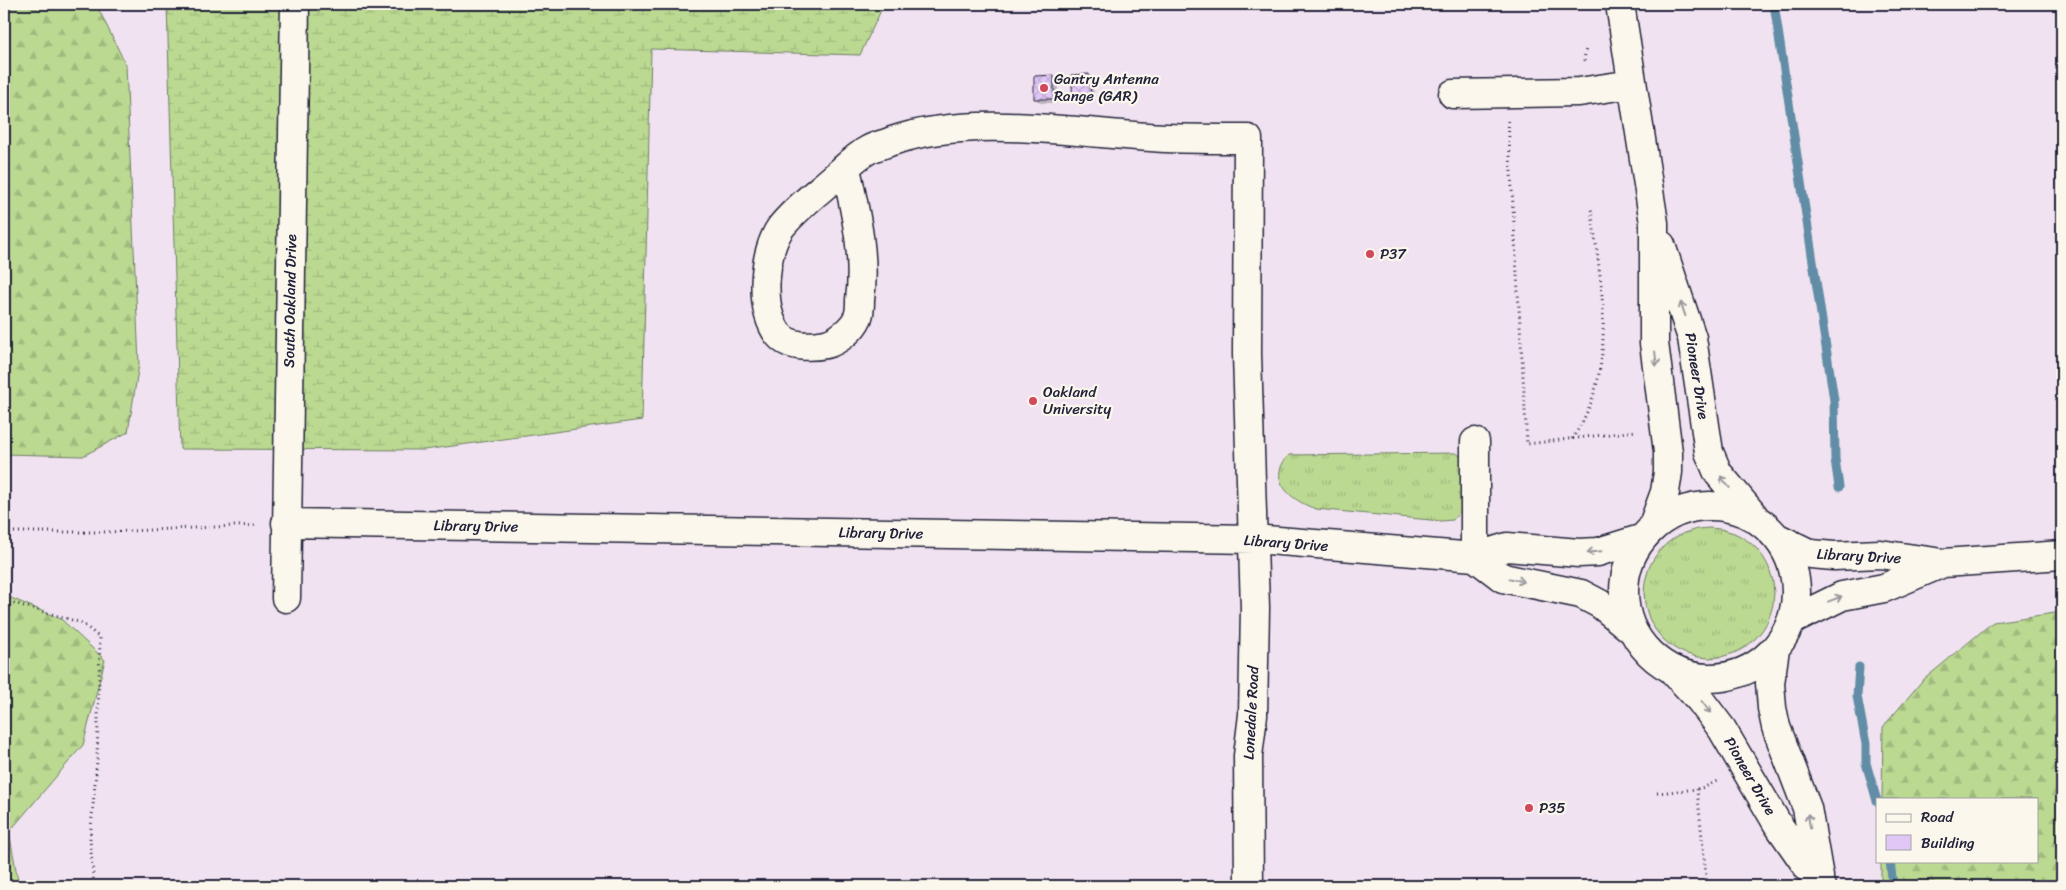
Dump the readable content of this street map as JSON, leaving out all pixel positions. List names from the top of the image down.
{
  "streets": {
    "street": [
      "South Oakland Drive",
      "Pioneer Drive",
      "Library Drive",
      "Lonedale Road"
    ]
  },
  "crossings": [
    ["South Oakland Drive", "Library Drive"],
    ["Pioneer Drive", "Library Drive"],
    ["Library Drive", "Lonedale Road"]
  ],
  "places": [
    "Gantry Antenna Range (GAR)",
    "P37",
    "Oakland University",
    "P35"
  ],
  "legend": ["Road", "Building"]
}
